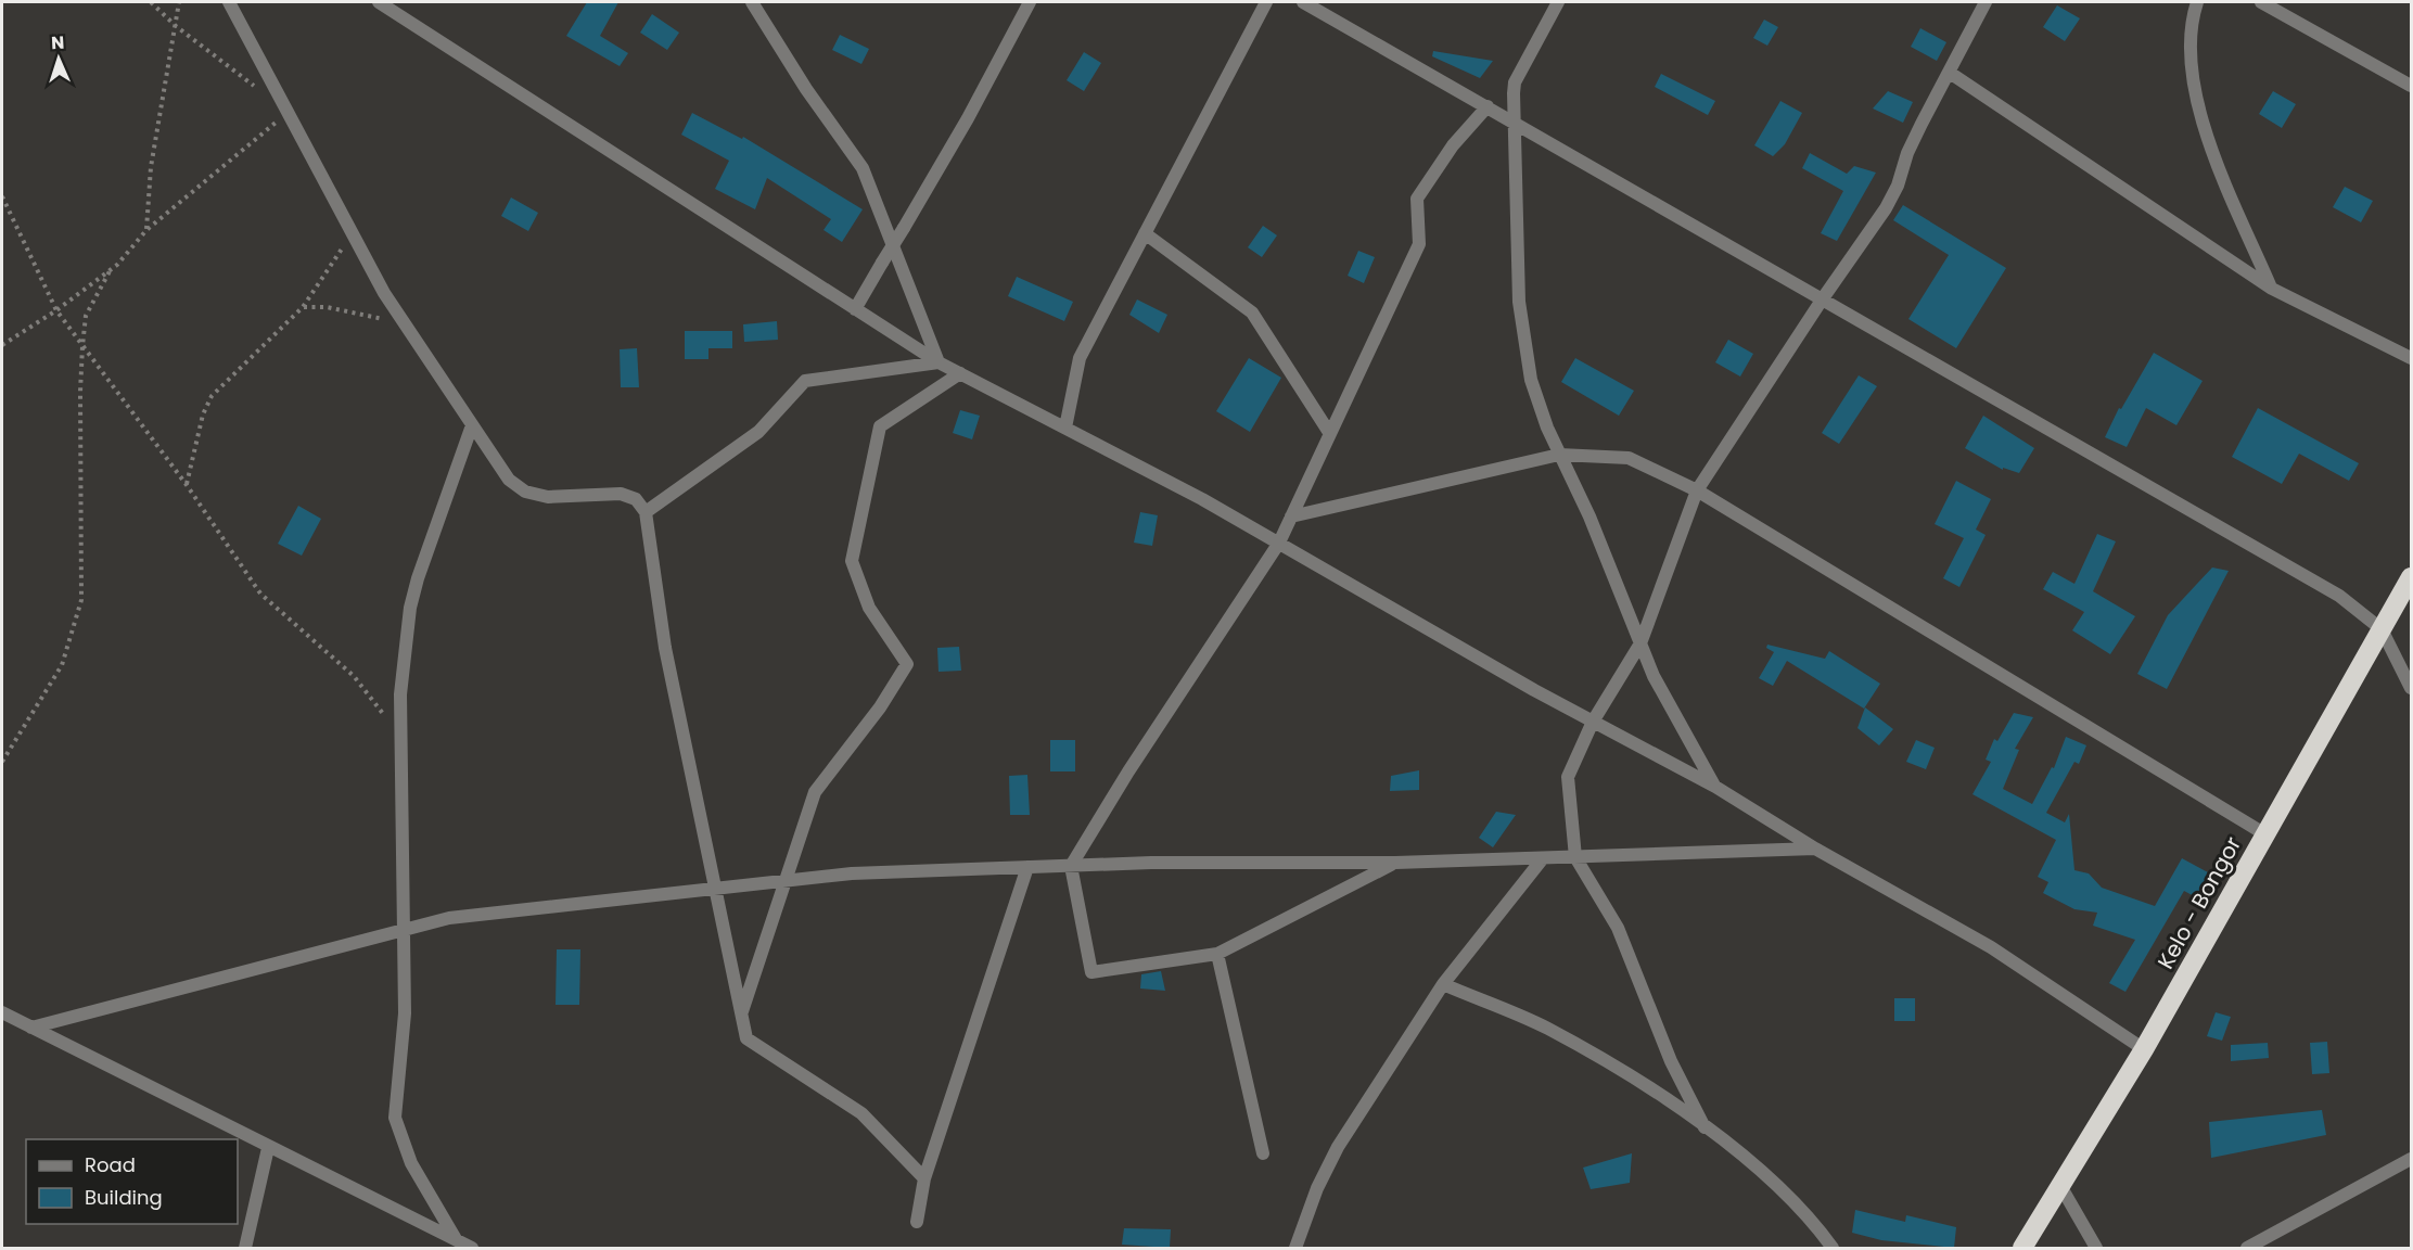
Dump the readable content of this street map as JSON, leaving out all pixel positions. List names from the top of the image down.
{
  "streets": {
    "highway": ["Kelo - Bongor"]
  },
  "legend": ["Road", "Building"],
  "north": "top"
}
